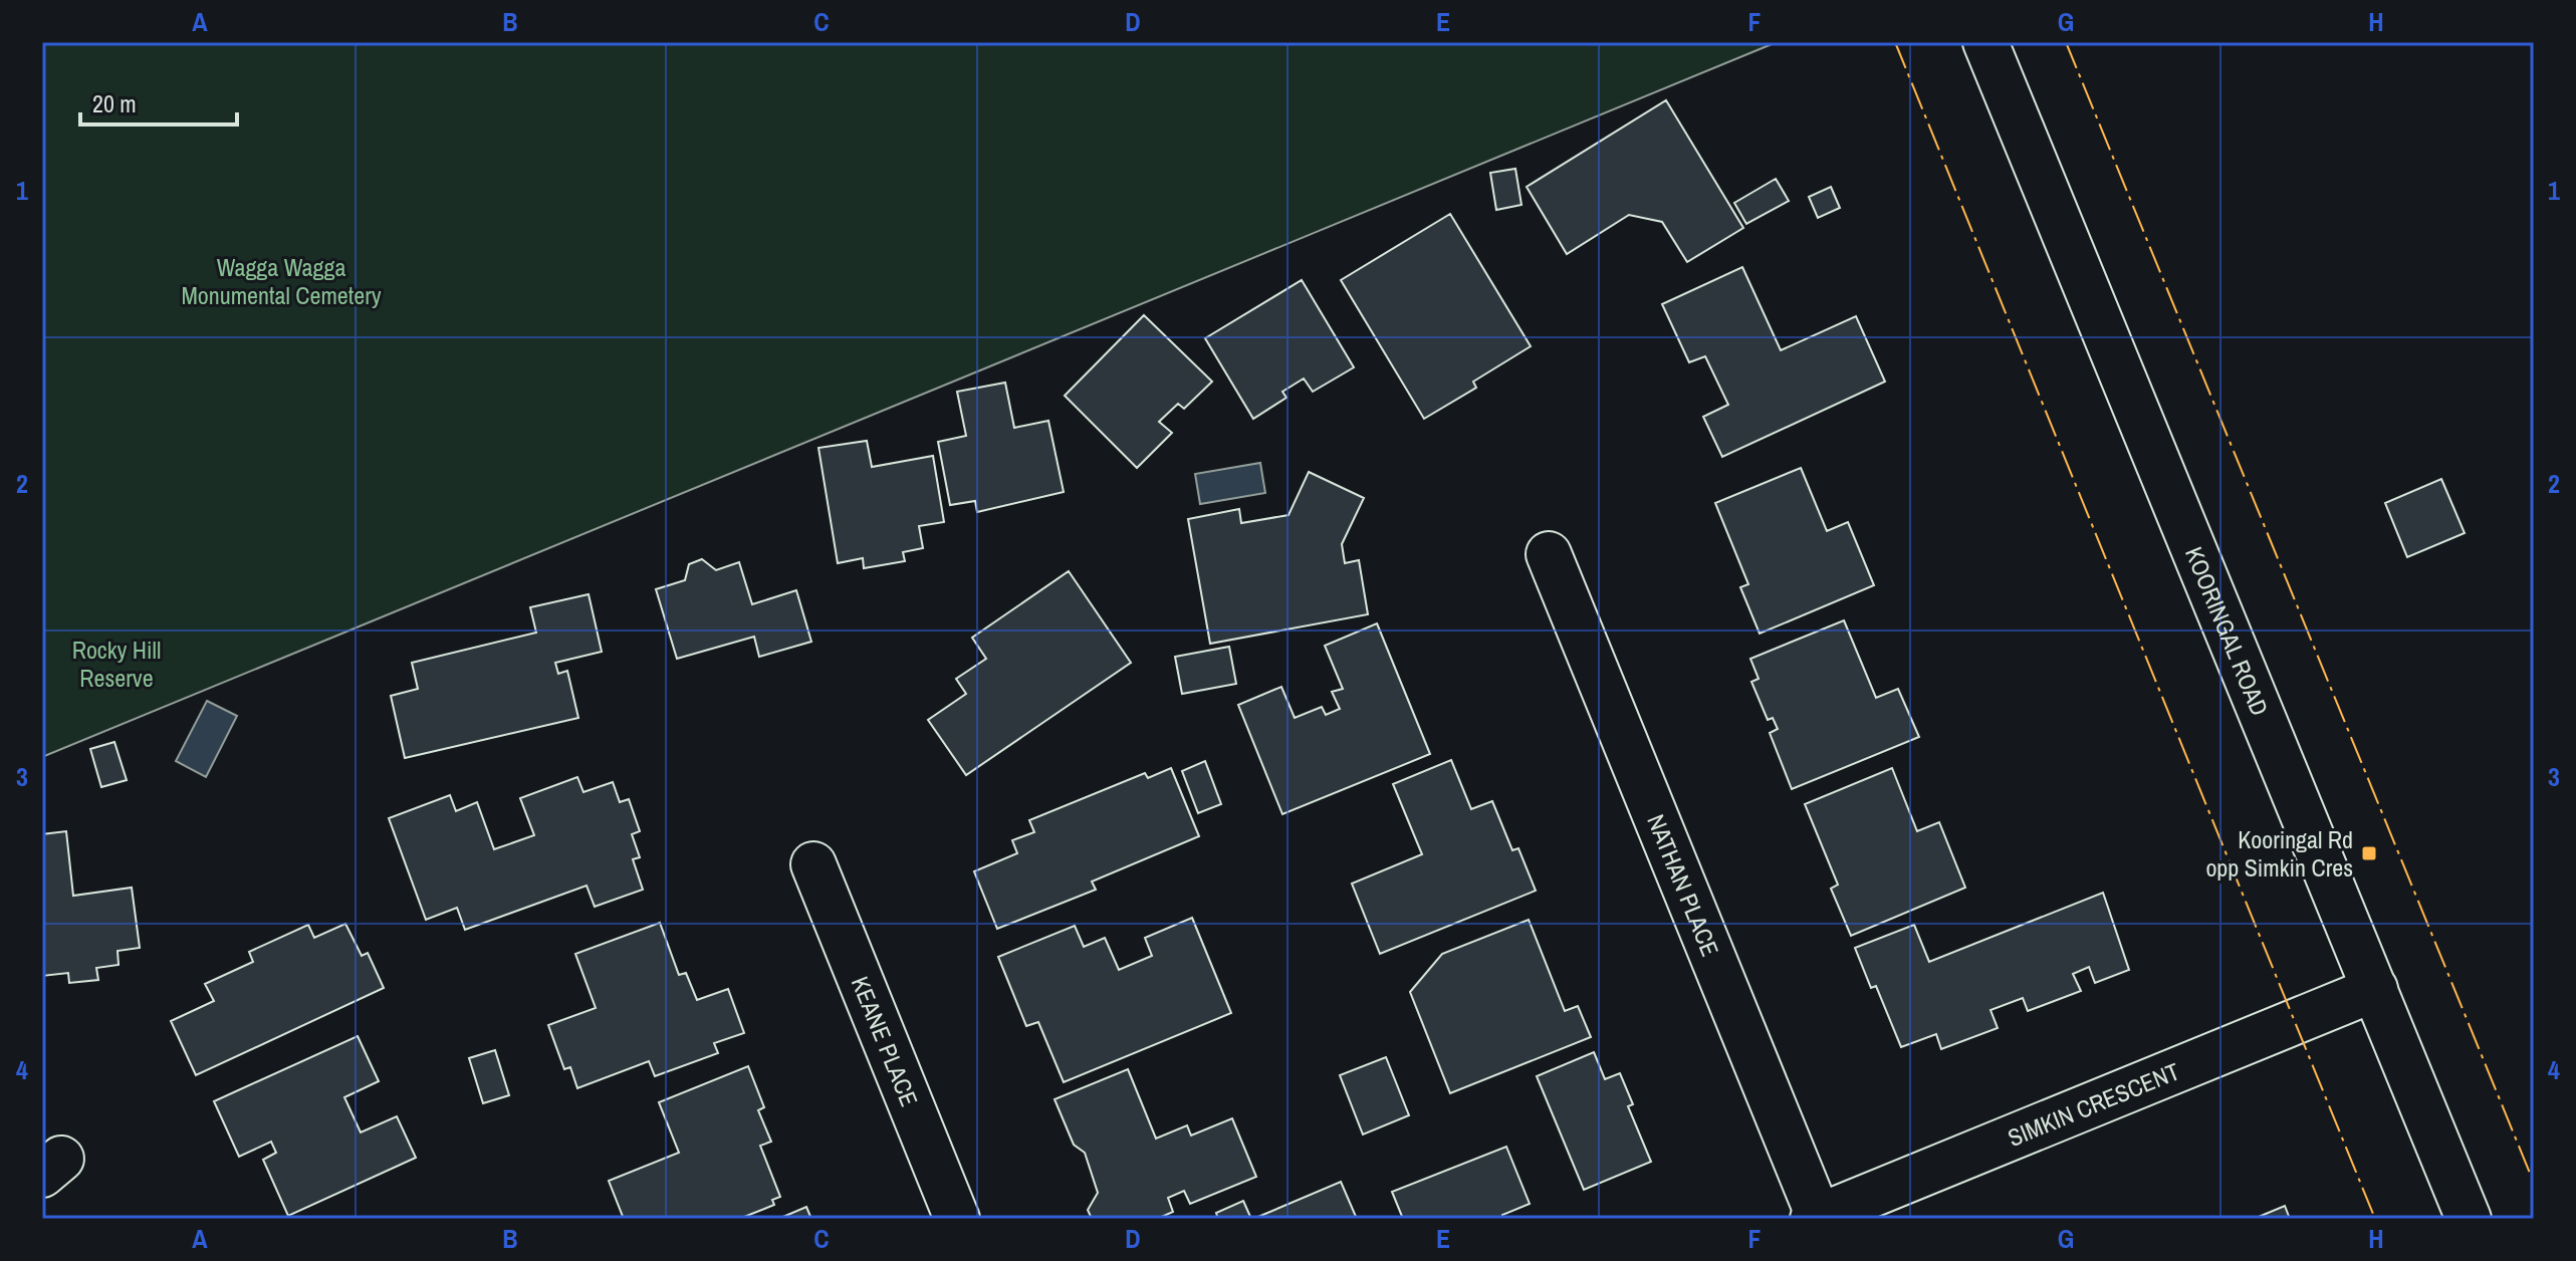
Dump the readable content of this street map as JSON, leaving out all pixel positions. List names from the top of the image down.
{
  "streets": {
    "street": [
      "KOORINGAL ROAD",
      "NATHAN PLACE",
      "KEANE PLACE",
      "SIMKIN CRESCENT"
    ]
  },
  "crossings": [
    ["KOORINGAL ROAD", "SIMKIN CRESCENT"],
    ["NATHAN PLACE", "SIMKIN CRESCENT"]
  ],
  "parks": ["Wagga Wagga Monumental Cemetery", "Rocky Hill Reserve"],
  "places": {
    "transit": ["Kooringal Rd opp Simkin Cres"]
  },
  "scale_bar": "20 m",
  "grid": {
    "columns": [
      "A",
      "B",
      "C",
      "D",
      "E",
      "F",
      "G",
      "H"
    ],
    "rows": [
      "1",
      "2",
      "3",
      "4"
    ]
  }
}
